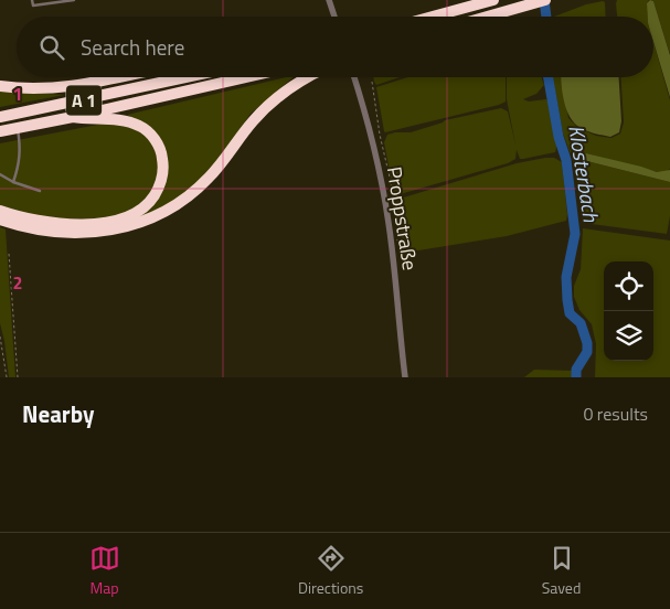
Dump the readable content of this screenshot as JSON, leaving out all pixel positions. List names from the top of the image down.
{
  "streets": {
    "highway": ["A 1"],
    "street": ["Proppstraße"]
  },
  "water": ["Klosterbach"],
  "page": {
    "search": "Search here",
    "heading": ["Nearby", "0 results"],
    "nav": ["Map", "Directions", "Saved"]
  },
  "grid": {
    "rows": ["1", "2"]
  }
}
